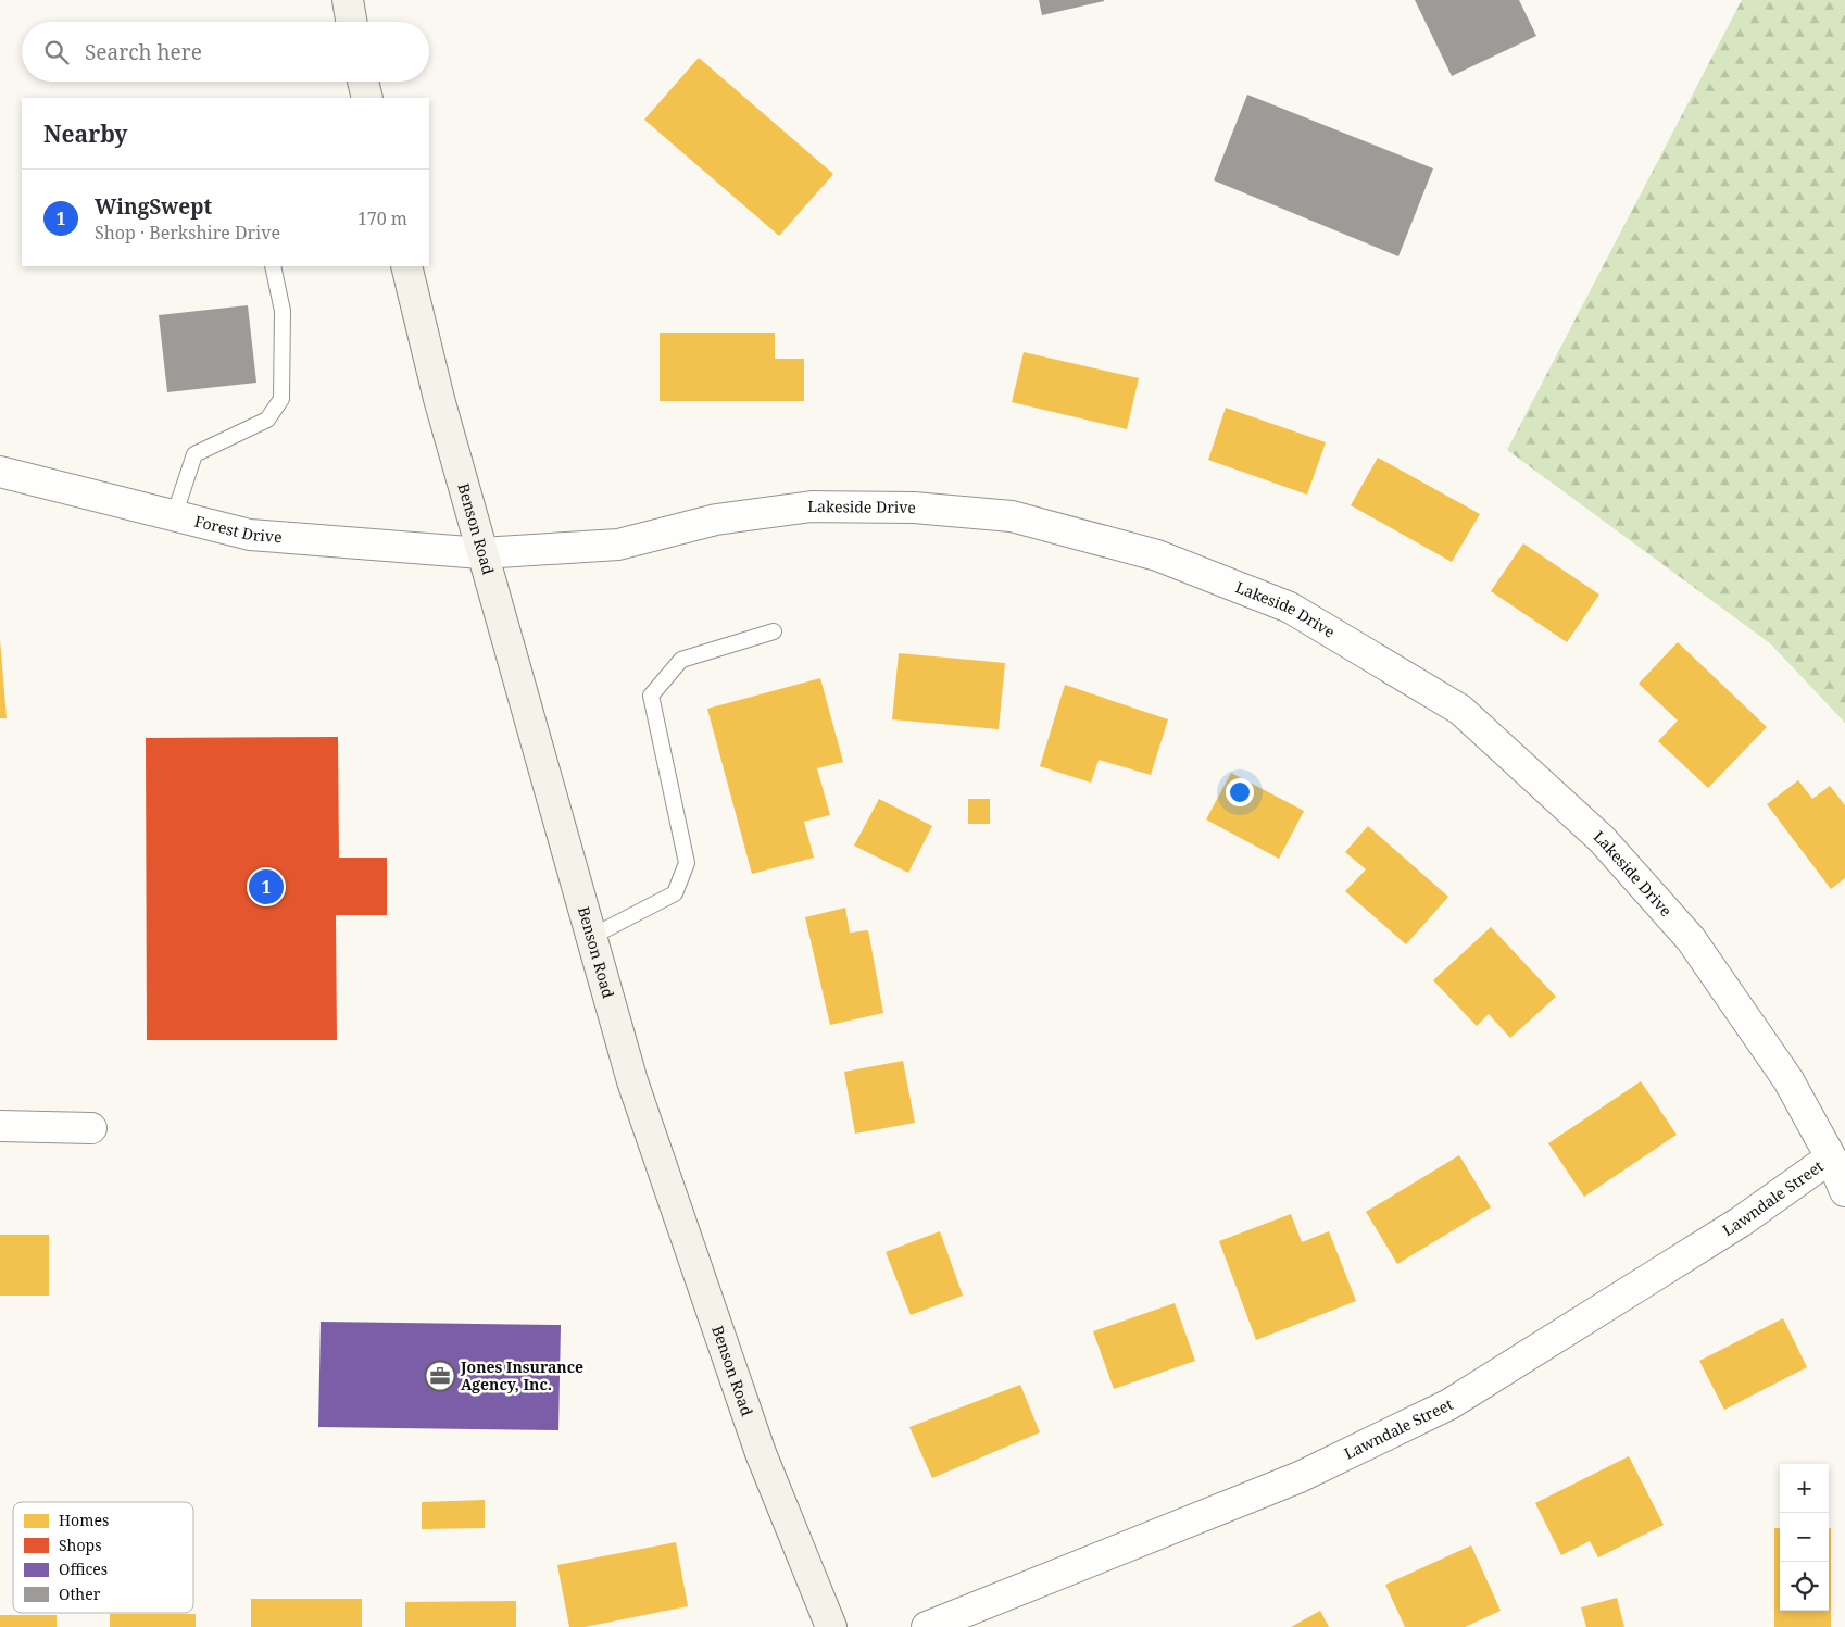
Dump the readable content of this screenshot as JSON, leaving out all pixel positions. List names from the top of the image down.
{
  "streets": {
    "main road": ["Benson Road"],
    "street": ["Lakeside Drive", "Forest Drive", "Lawndale Street"]
  },
  "crossings": [
    ["Lakeside Drive", "Forest Drive"],
    ["Lakeside Drive", "Benson Road"],
    ["Lakeside Drive", "Lawndale Street"],
    ["Forest Drive", "Benson Road"]
  ],
  "places": {
    "office": ["Jones Insurance Agency, Inc."]
  },
  "legend": [
    "Homes",
    "Shops",
    "Offices",
    "Other"
  ],
  "page": {
    "search": "Search here",
    "heading": "Nearby",
    "list": [
      {
        "mark": "1",
        "name": "WingSwept",
        "note": "Shop · Berkshire Drive",
        "value": "170 m"
      }
    ],
    "pins": "1",
    "map_buttons": ["+", "−"]
  }
}
